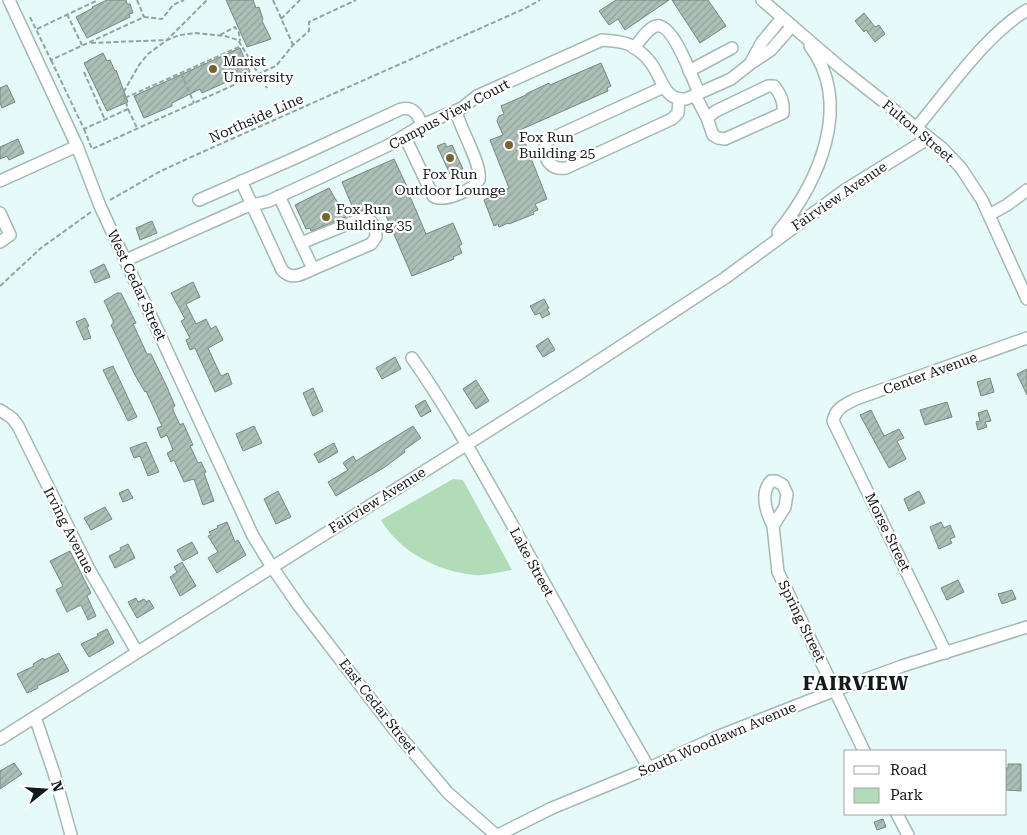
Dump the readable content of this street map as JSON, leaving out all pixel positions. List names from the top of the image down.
{
  "streets": {
    "street": [
      "Campus View Court",
      "Fulton Street",
      "Fairview Avenue",
      "West Cedar Street",
      "Center Avenue",
      "Irving Avenue",
      "Morse Street",
      "Lake Street",
      "Spring Street",
      "East Cedar Street",
      "South Woodlawn Avenue"
    ],
    "path": ["Northside Line"]
  },
  "crossings": [
    ["Campus View Court", "West Cedar Street"],
    ["Northside Line", "West Cedar Street"],
    ["Fulton Street", "Fairview Avenue"],
    ["Fairview Avenue", "West Cedar Street"],
    ["Fairview Avenue", "Irving Avenue"],
    ["Fairview Avenue", "Lake Street"],
    ["Fairview Avenue", "East Cedar Street"],
    ["West Cedar Street", "East Cedar Street"],
    ["Center Avenue", "Morse Street"],
    ["Morse Street", "South Woodlawn Avenue"],
    ["Lake Street", "South Woodlawn Avenue"],
    ["Spring Street", "South Woodlawn Avenue"],
    ["East Cedar Street", "South Woodlawn Avenue"]
  ],
  "districts": ["FAIRVIEW"],
  "places": [
    "Marist University",
    "Fox Run Building 25",
    "Fox Run Outdoor Lounge",
    "Fox Run Building 35"
  ],
  "legend": ["Road", "Park"],
  "north": "right"
}
